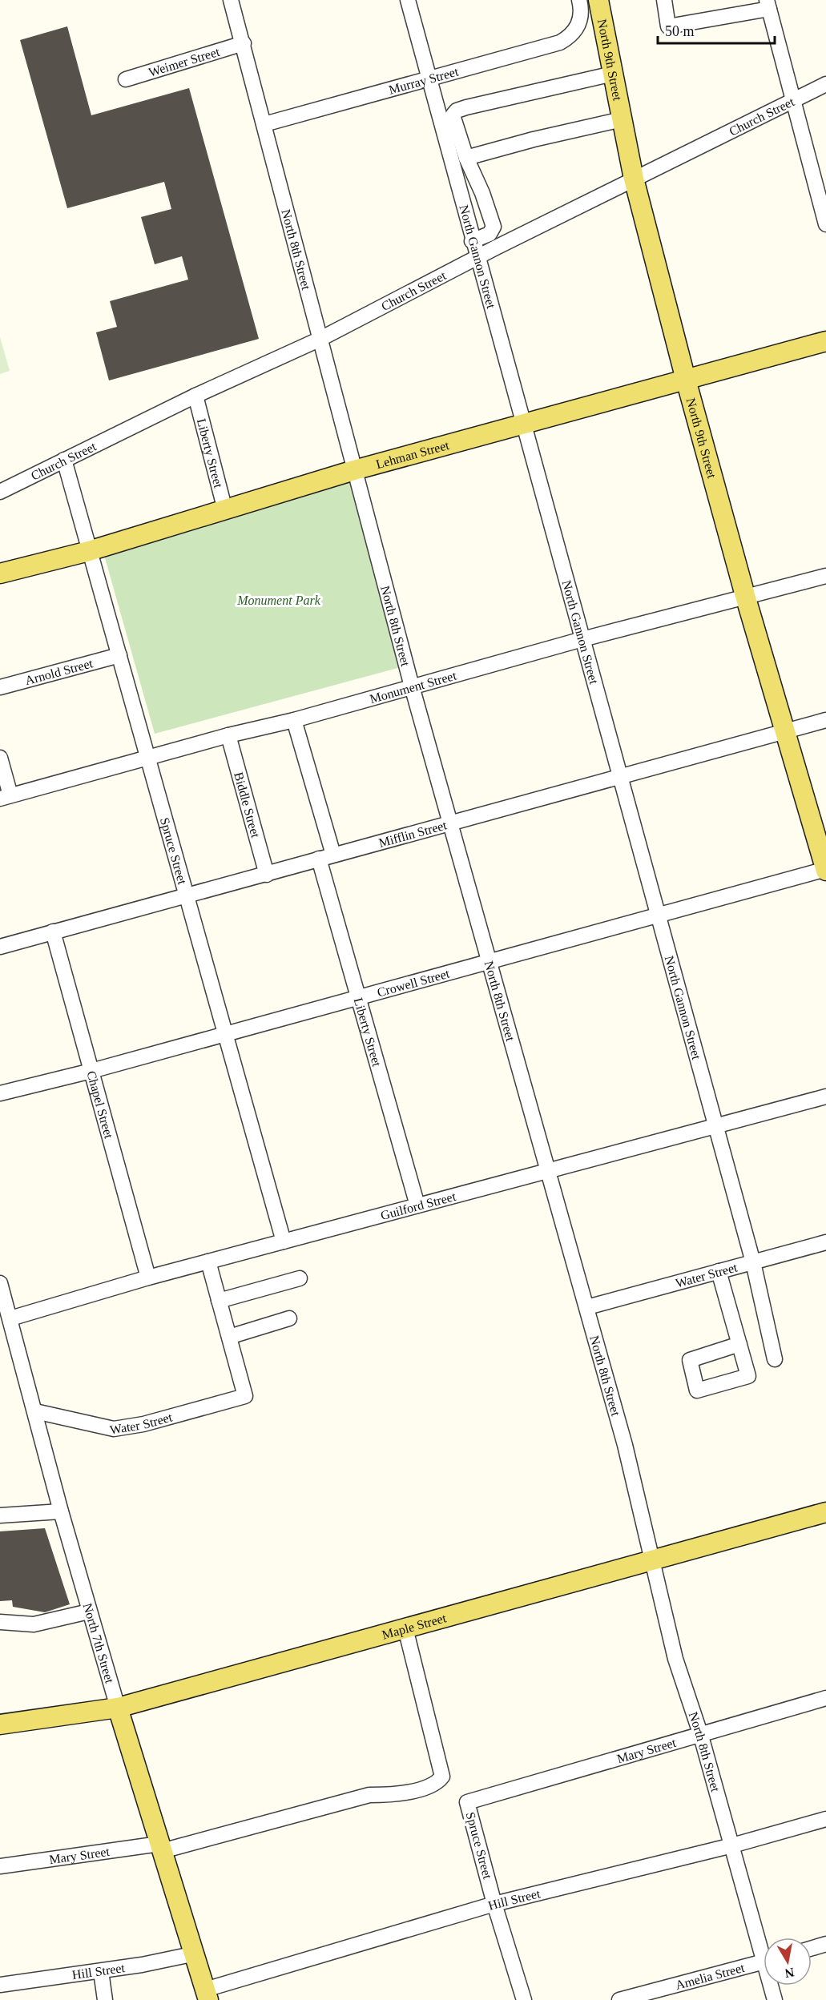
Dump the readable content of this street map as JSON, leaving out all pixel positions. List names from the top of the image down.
{
  "streets": {
    "main road": [
      "North 9th Street",
      "Lehman Street",
      "Maple Street",
      "North 7th Street"
    ],
    "street": [
      "Weimer Street",
      "Murray Street",
      "Church Street",
      "North 8th Street",
      "North Gannon Street",
      "Liberty Street",
      "Arnold Street",
      "Monument Street",
      "Biddle Street",
      "Mifflin Street",
      "Spruce Street",
      "Crowell Street",
      "Chapel Street",
      "Guilford Street",
      "Water Street",
      "Mary Street",
      "Hill Street",
      "Amelia Street"
    ]
  },
  "crossings": [
    ["North 9th Street", "Church Street"],
    ["North 9th Street", "Lehman Street"],
    ["North 9th Street", "Monument Street"],
    ["North 9th Street", "Mifflin Street"],
    ["North 9th Street", "Crowell Street"],
    ["Weimer Street", "North 8th Street"],
    ["Murray Street", "North 8th Street"],
    ["Murray Street", "North Gannon Street"],
    ["Church Street", "North 8th Street"],
    ["Church Street", "North Gannon Street"],
    ["Church Street", "Liberty Street"],
    ["Church Street", "Spruce Street"],
    ["North 8th Street", "Lehman Street"],
    ["North 8th Street", "Monument Street"],
    ["North 8th Street", "Mifflin Street"],
    ["North 8th Street", "Crowell Street"],
    ["North 8th Street", "Guilford Street"],
    ["North 8th Street", "Water Street"],
    ["North 8th Street", "Maple Street"],
    ["North 8th Street", "Mary Street"],
    ["North 8th Street", "Hill Street"],
    ["North Gannon Street", "Lehman Street"],
    ["North Gannon Street", "Monument Street"],
    ["North Gannon Street", "Mifflin Street"],
    ["North Gannon Street", "Crowell Street"],
    ["North Gannon Street", "Guilford Street"],
    ["North Gannon Street", "Water Street"],
    ["Liberty Street", "Lehman Street"],
    ["Liberty Street", "Monument Street"],
    ["Liberty Street", "Mifflin Street"],
    ["Liberty Street", "Crowell Street"],
    ["Liberty Street", "Guilford Street"],
    ["Lehman Street", "Spruce Street"],
    ["Arnold Street", "Spruce Street"],
    ["Monument Street", "Biddle Street"],
    ["Monument Street", "Spruce Street"],
    ["Biddle Street", "Mifflin Street"],
    ["Mifflin Street", "Spruce Street"],
    ["Mifflin Street", "Chapel Street"],
    ["Spruce Street", "Crowell Street"],
    ["Spruce Street", "Guilford Street"],
    ["Spruce Street", "Mary Street"],
    ["Spruce Street", "Hill Street"],
    ["Crowell Street", "Chapel Street"],
    ["Chapel Street", "Guilford Street"],
    ["Guilford Street", "North 7th Street"],
    ["Water Street", "North 7th Street"],
    ["Maple Street", "North 7th Street"],
    ["Maple Street", "Mary Street"],
    ["North 7th Street", "Mary Street"],
    ["North 7th Street", "Hill Street"]
  ],
  "parks": ["Monument Park"],
  "scale_bar": "50 m",
  "north": "bottom"
}
